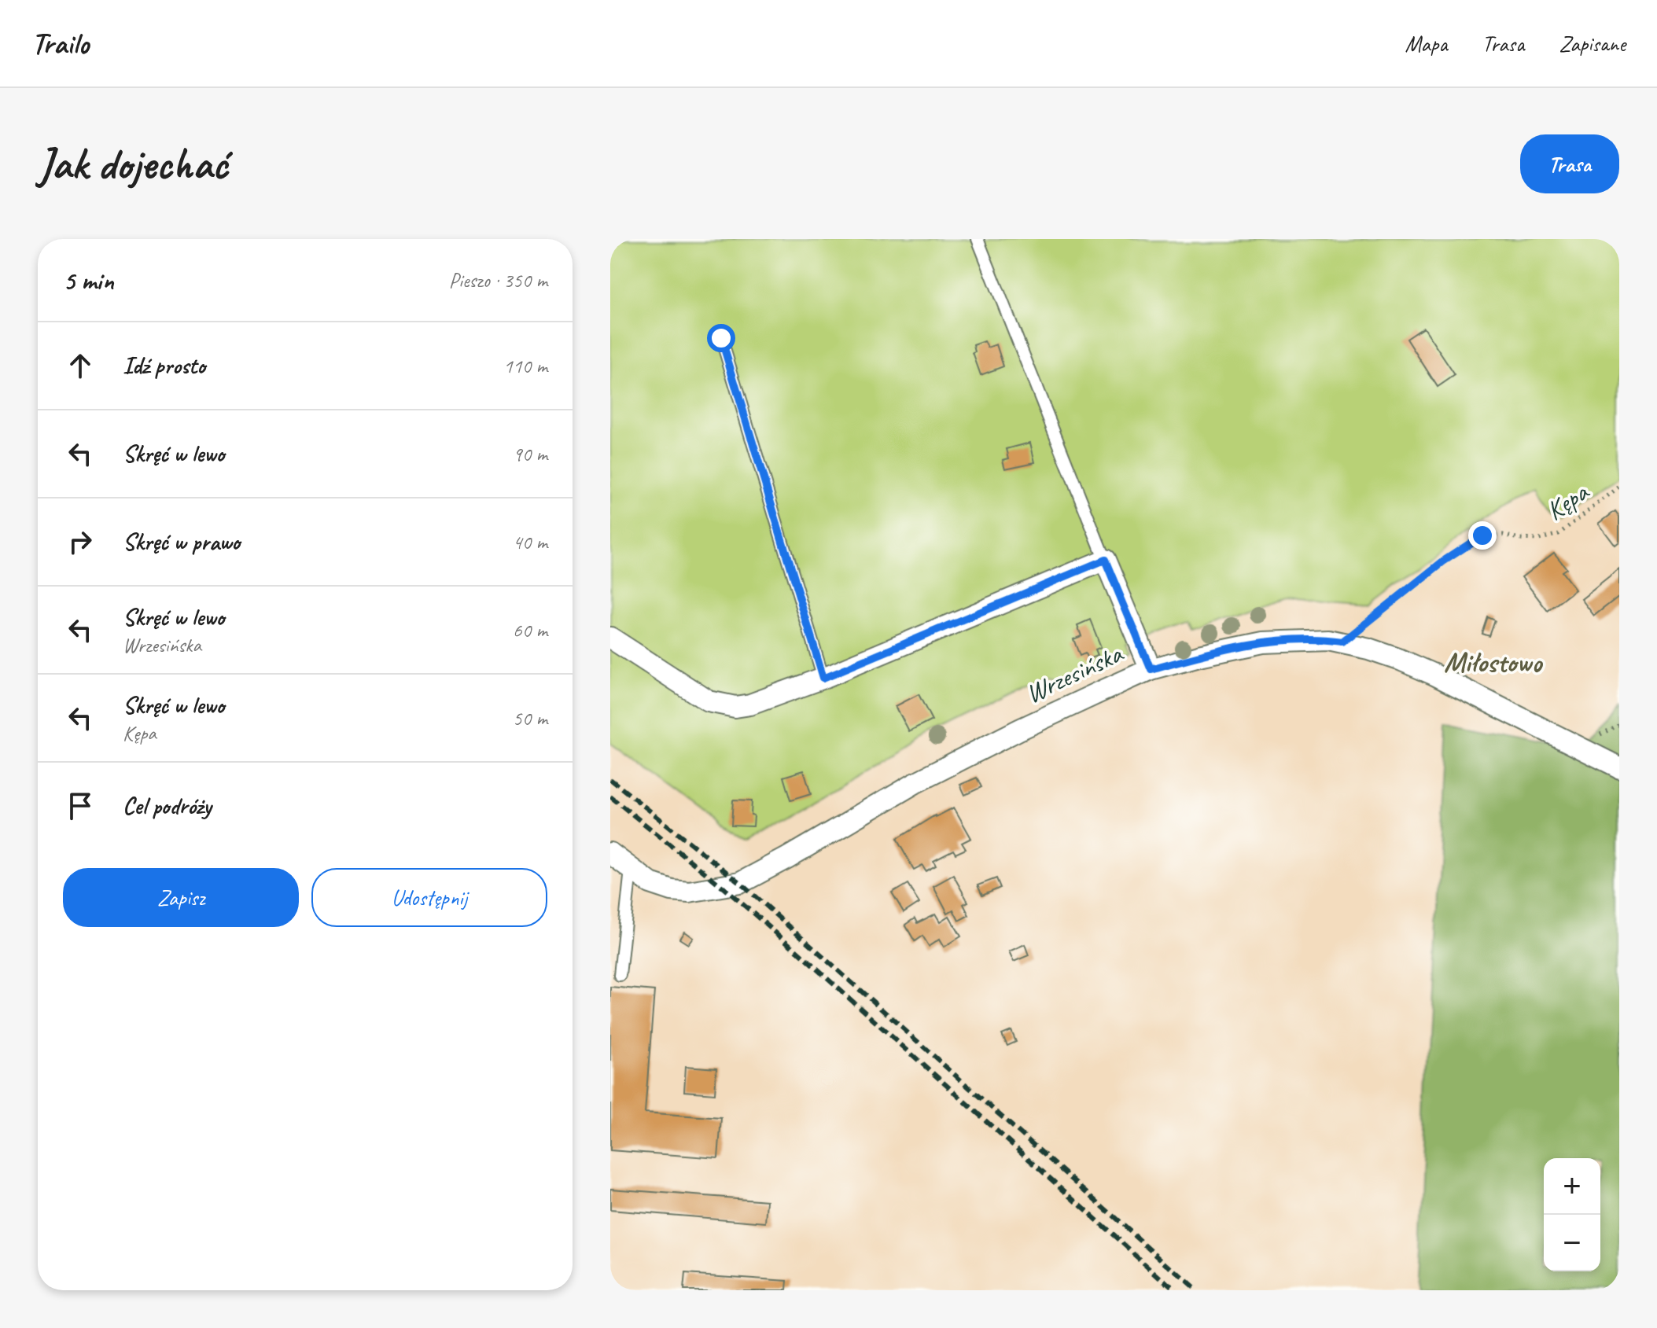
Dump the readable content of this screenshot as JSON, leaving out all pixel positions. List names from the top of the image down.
{
  "streets": {
    "street": ["Wrzesińska"],
    "path": ["Kępa"]
  },
  "crossings": [
    ["Kępa", "Wrzesińska"]
  ],
  "districts": ["Miłostowo"],
  "page": {
    "header": "Trailo",
    "nav": ["Mapa", "Trasa", "Zapisane"],
    "buttons": [
      "Trasa",
      ["Zapisz", "Udostępnij"]
    ],
    "title": "Jak dojechać",
    "heading": ["5 min", "Pieszo · 350 m"],
    "list": [
      ["Idź prosto", "110 m"],
      ["Skręć w lewo", "90 m"],
      ["Skręć w prawo", "40 m"],
      ["Skręć w lewo", "Wrzesińska", "60 m"],
      ["Skręć w lewo", "Kępa", "50 m"],
      "Cel podróży"
    ],
    "map_buttons": ["+", "−"]
  }
}
